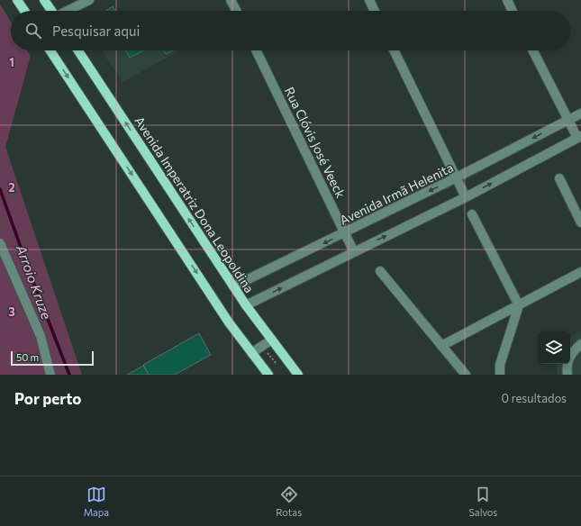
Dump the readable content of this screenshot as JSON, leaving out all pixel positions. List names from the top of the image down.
{
  "streets": {
    "main road": ["Avenida Imperatriz Dona Leopoldina"],
    "street": ["Rua Clóvis José Veeck", "Avenida Irmã Helenita"]
  },
  "crossings": [
    ["Rua Clóvis José Veeck", "Avenida Irmã Helenita"],
    ["Avenida Irmã Helenita", "Avenida Imperatriz Dona Leopoldina"]
  ],
  "water": ["Arroio Kruze"],
  "scale_bar": "50 m",
  "page": {
    "search": "Pesquisar aqui",
    "scale": "50 m",
    "heading": ["Por perto", "0 resultados"],
    "nav": ["Mapa", "Rotas", "Salvos"]
  },
  "grid": {
    "rows": ["1", "2", "3"]
  }
}
